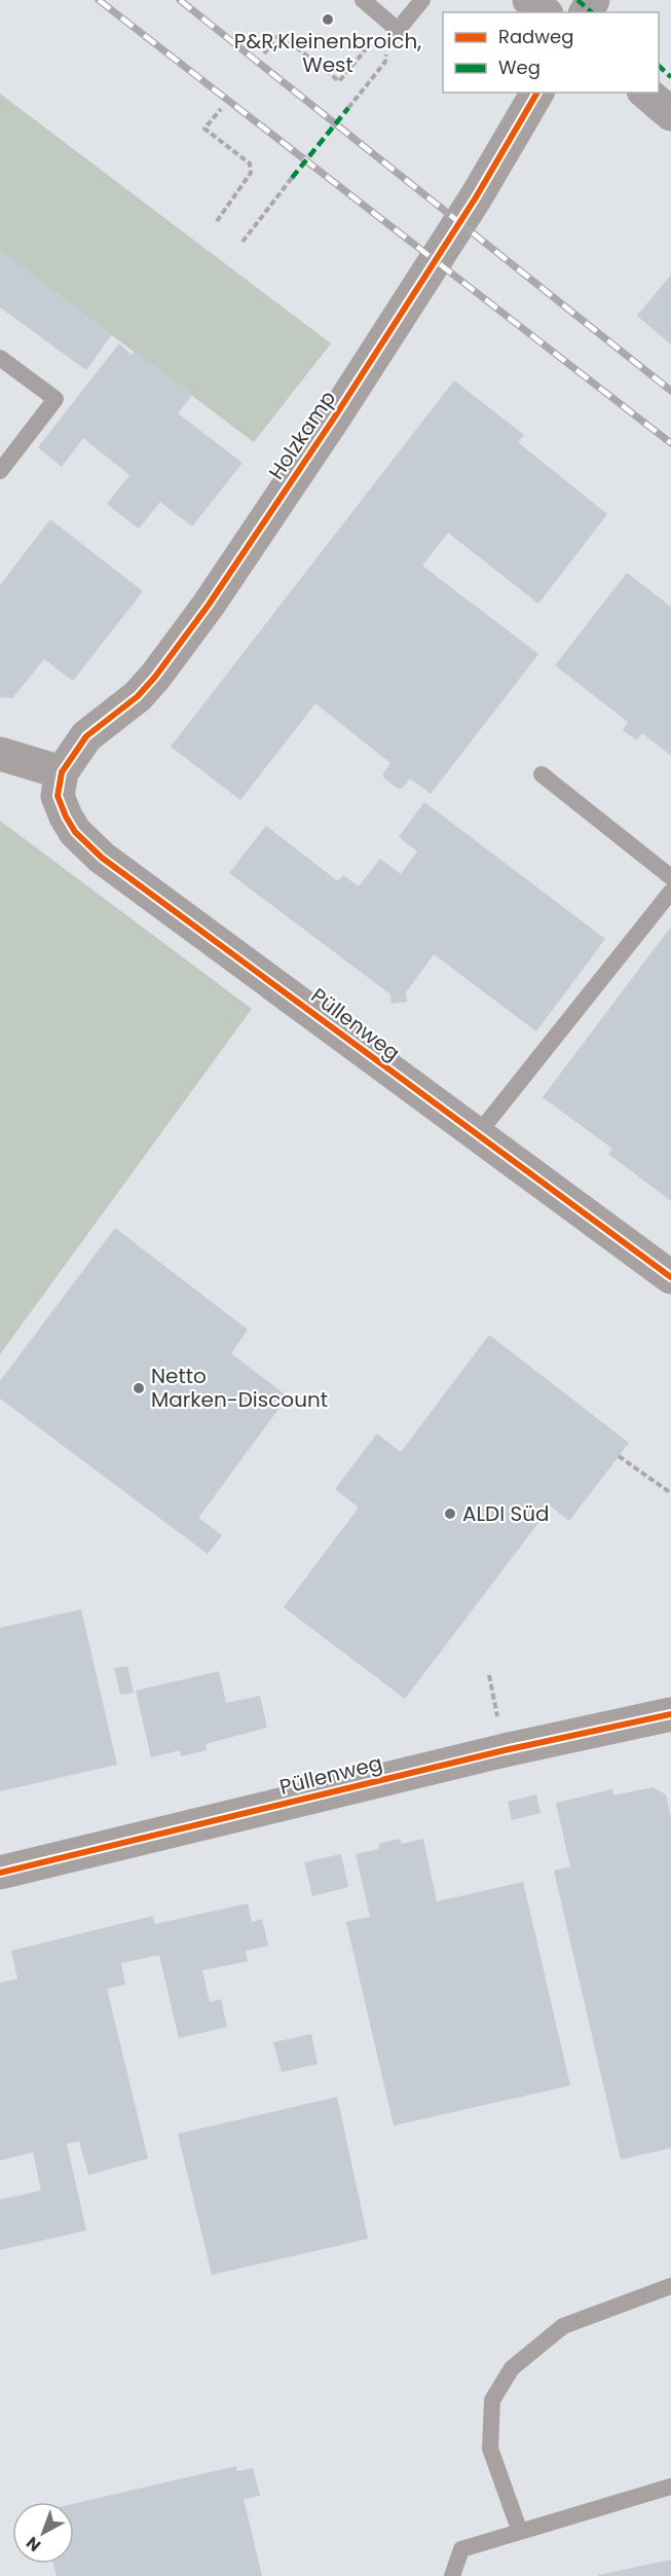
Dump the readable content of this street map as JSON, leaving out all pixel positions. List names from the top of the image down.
{
  "streets": {
    "street": ["Holzkamp", "Püllenweg"]
  },
  "crossings": [
    ["Holzkamp", "Püllenweg"]
  ],
  "places": ["P&R,Kleinenbroich, West", "Netto Marken-Discount", "ALDI Süd"],
  "legend": ["Radweg", "Weg"],
  "north": "bottom left"
}
